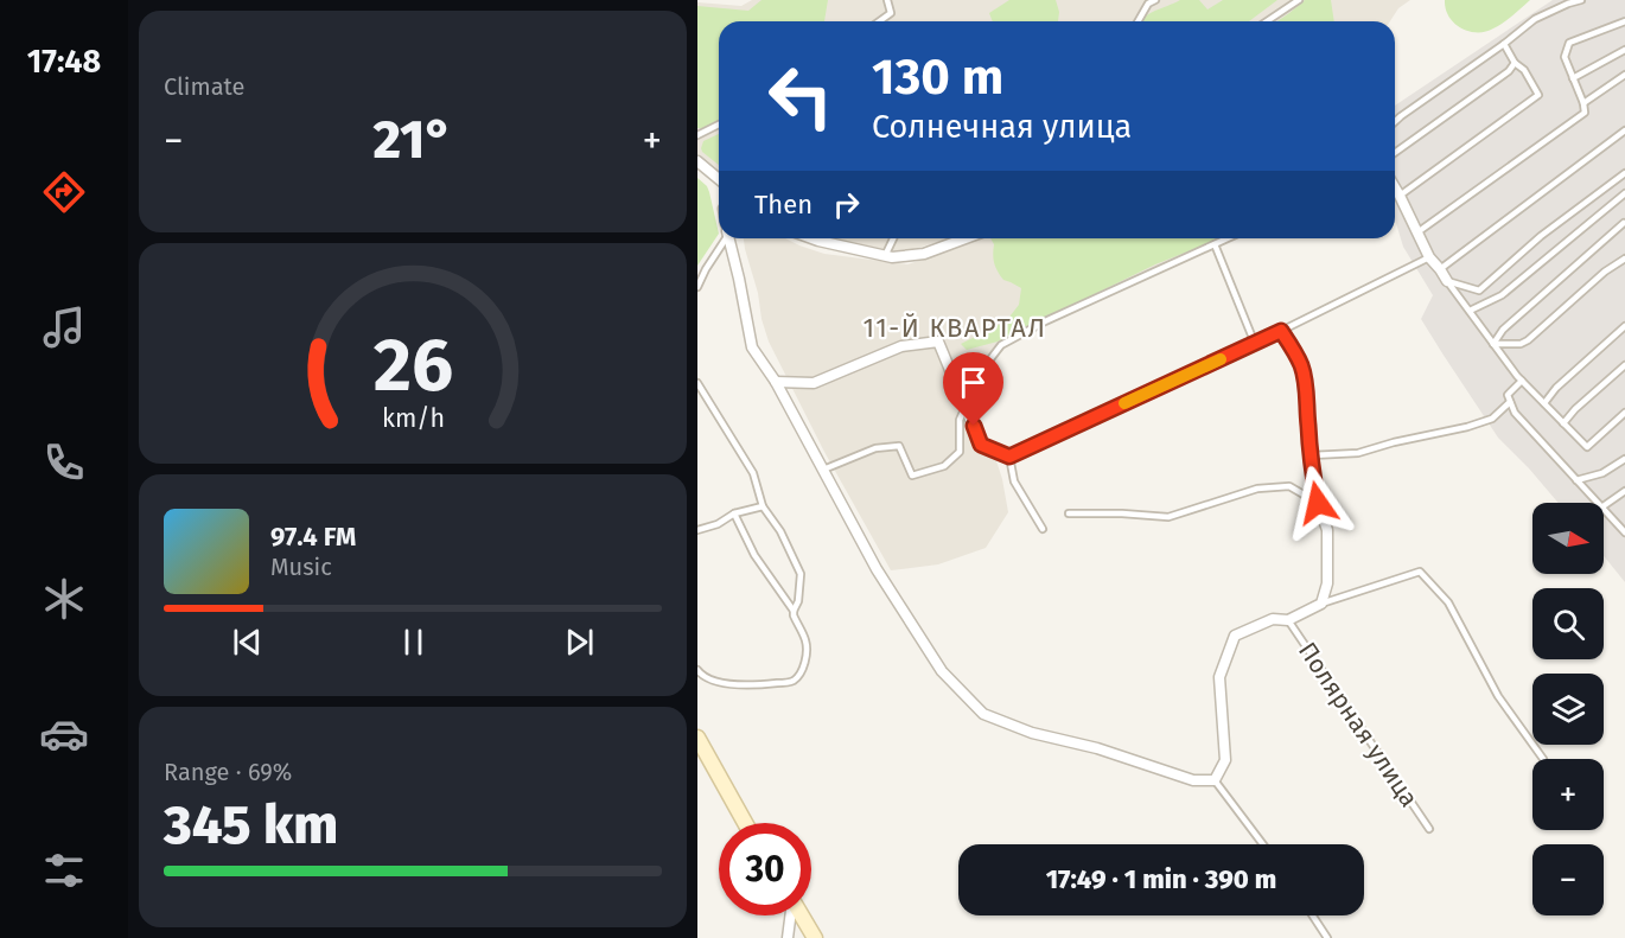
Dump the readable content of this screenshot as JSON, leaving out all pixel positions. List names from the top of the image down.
{
  "streets": {
    "lane": ["Полярная улица"]
  },
  "districts": ["11-Й КВАРТАЛ"],
  "north": "right",
  "page": {
    "tabs": "17:48",
    "tile": [
      "Climate",
      ["Range · 69%", "345 km"]
    ],
    "turn": ["130 m", "Солнечная улица"],
    "heat": ["−", "21°", "+"],
    "then": "Then",
    "map_buttons": ["+", "−"],
    "song": ["97.4 FM", "Music"],
    "limit": "30",
    "trip": "17:49 · 1 min · 390 m",
    "gauge": ["26", "km/h"]
  }
}
